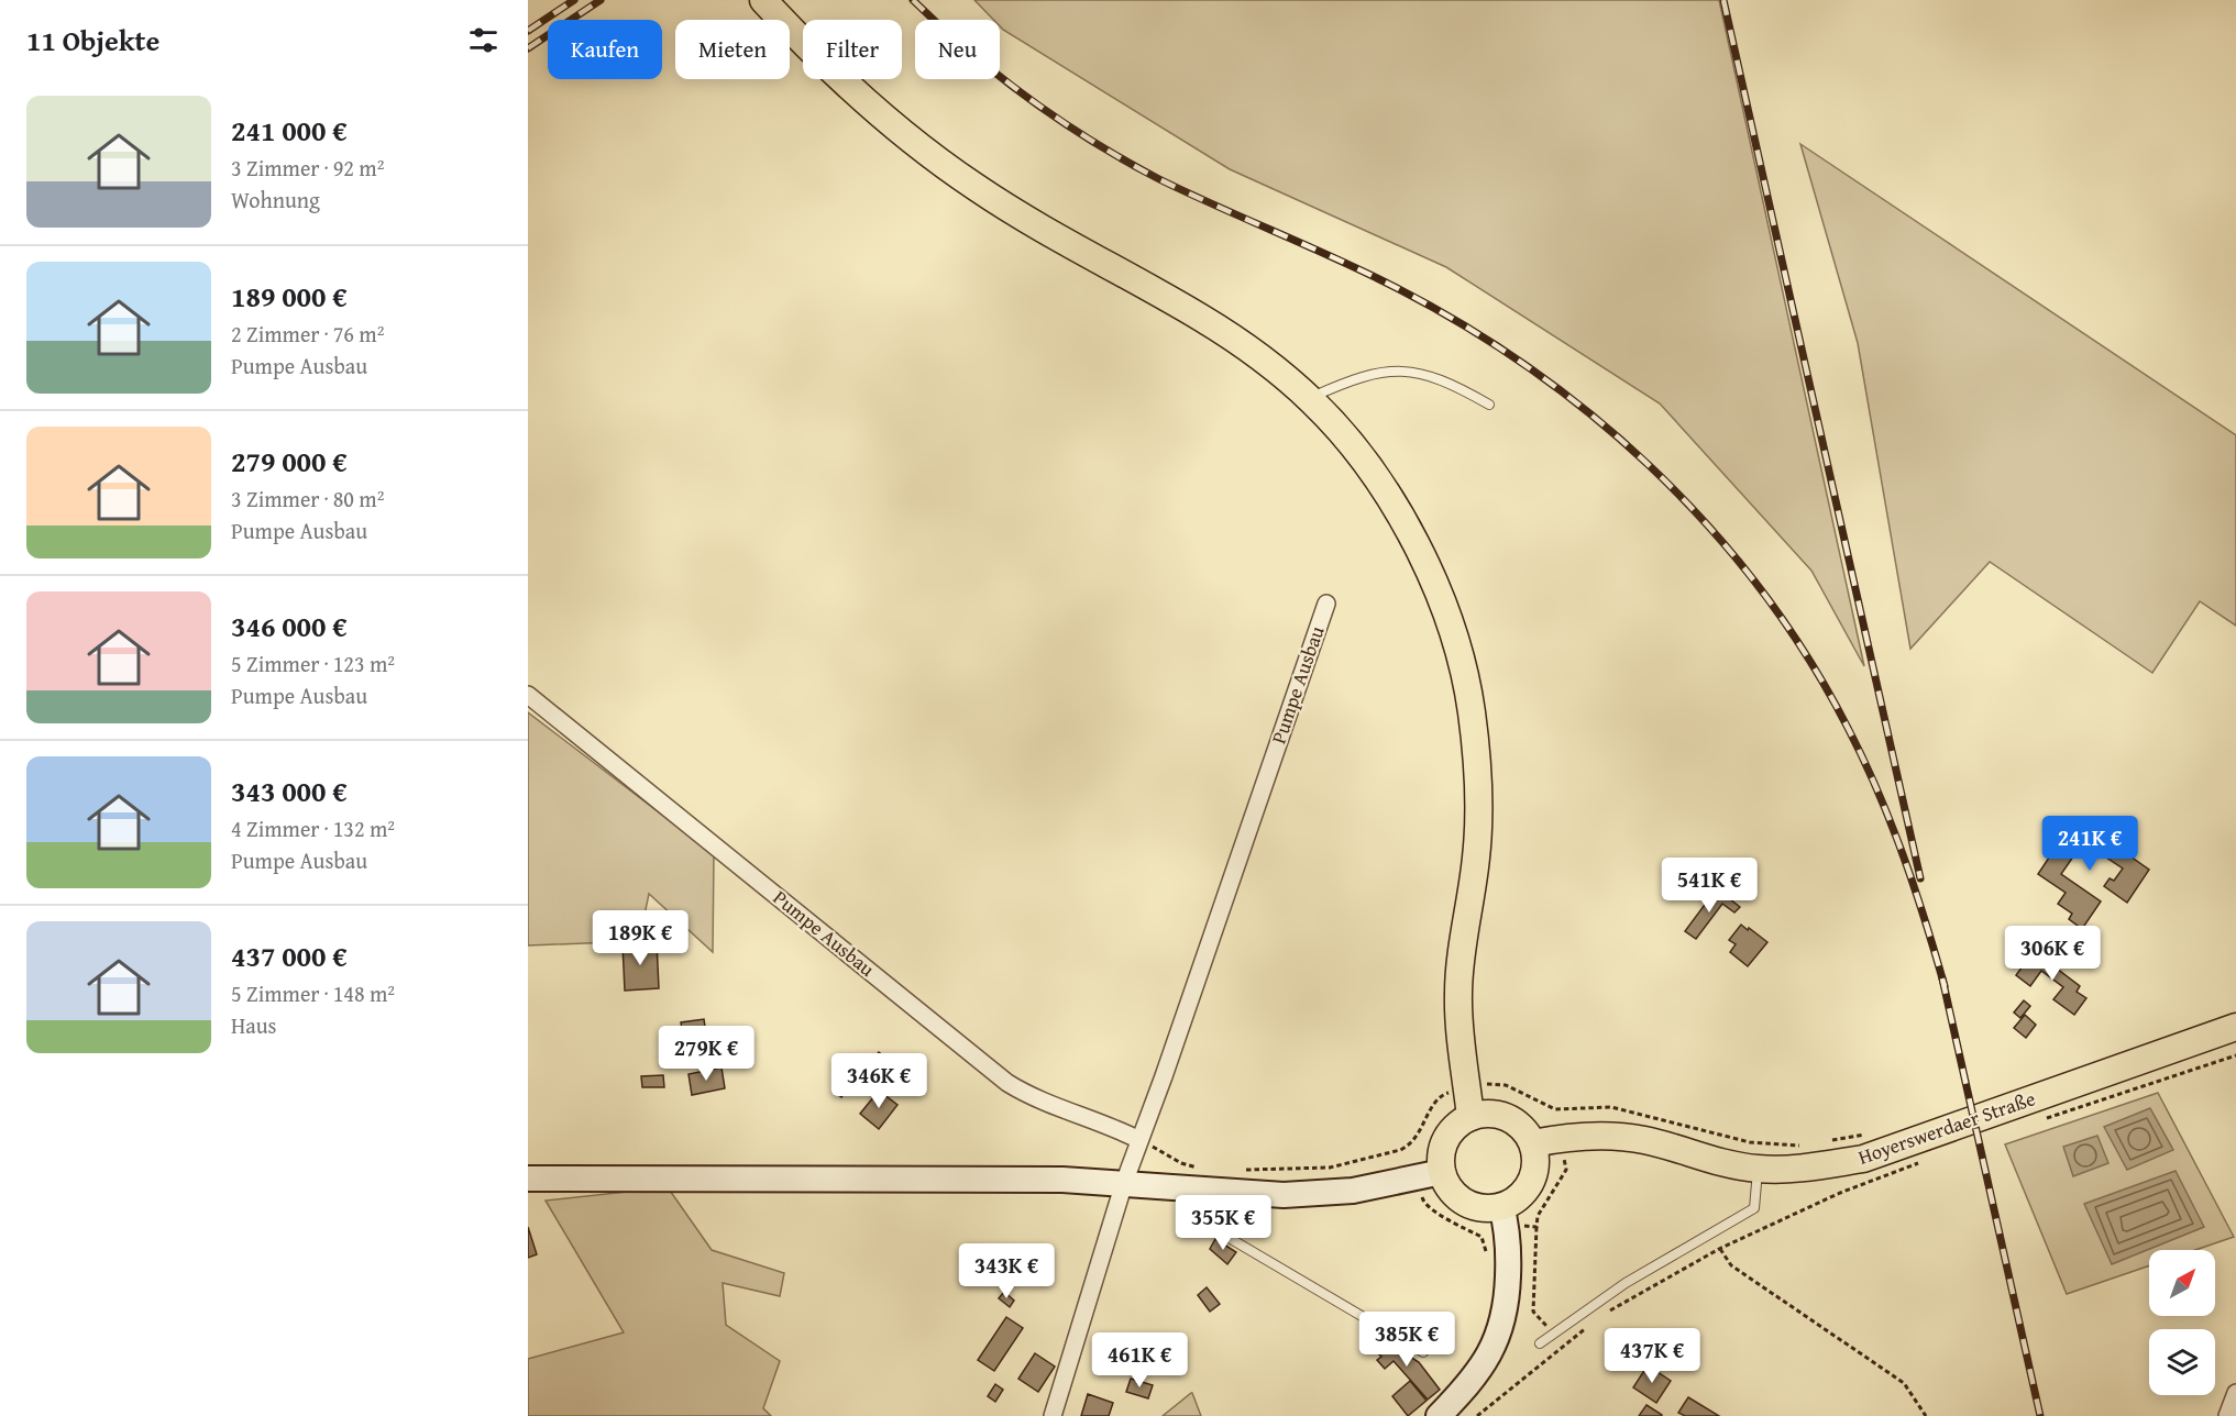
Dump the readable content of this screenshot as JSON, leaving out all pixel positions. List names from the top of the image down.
{
  "streets": {
    "main road": ["Hoyerswerdaer Straße"],
    "street": ["Pumpe Ausbau"]
  },
  "north": "top right",
  "page": {
    "heading": "11 Objekte",
    "chip": [
      "Kaufen",
      "Mieten",
      "Filter",
      "Neu"
    ],
    "list": [
      {
        "name": "241 000 €",
        "note": "3 Zimmer · 92 m² · Wohnung"
      },
      {
        "name": "189 000 €",
        "note": "2 Zimmer · 76 m² · Pumpe Ausbau"
      },
      {
        "name": "279 000 €",
        "note": "3 Zimmer · 80 m² · Pumpe Ausbau"
      },
      {
        "name": "346 000 €",
        "note": "5 Zimmer · 123 m² · Pumpe Ausbau"
      },
      {
        "name": "343 000 €",
        "note": "4 Zimmer · 132 m² · Pumpe Ausbau"
      },
      {
        "name": "437 000 €",
        "note": "5 Zimmer · 148 m² · Haus"
      }
    ],
    "price": [
      "241K €",
      "541K €",
      "189K €",
      "306K €",
      "279K €",
      "346K €",
      "355K €",
      "343K €",
      "385K €",
      "437K €",
      "461K €"
    ]
  }
}
